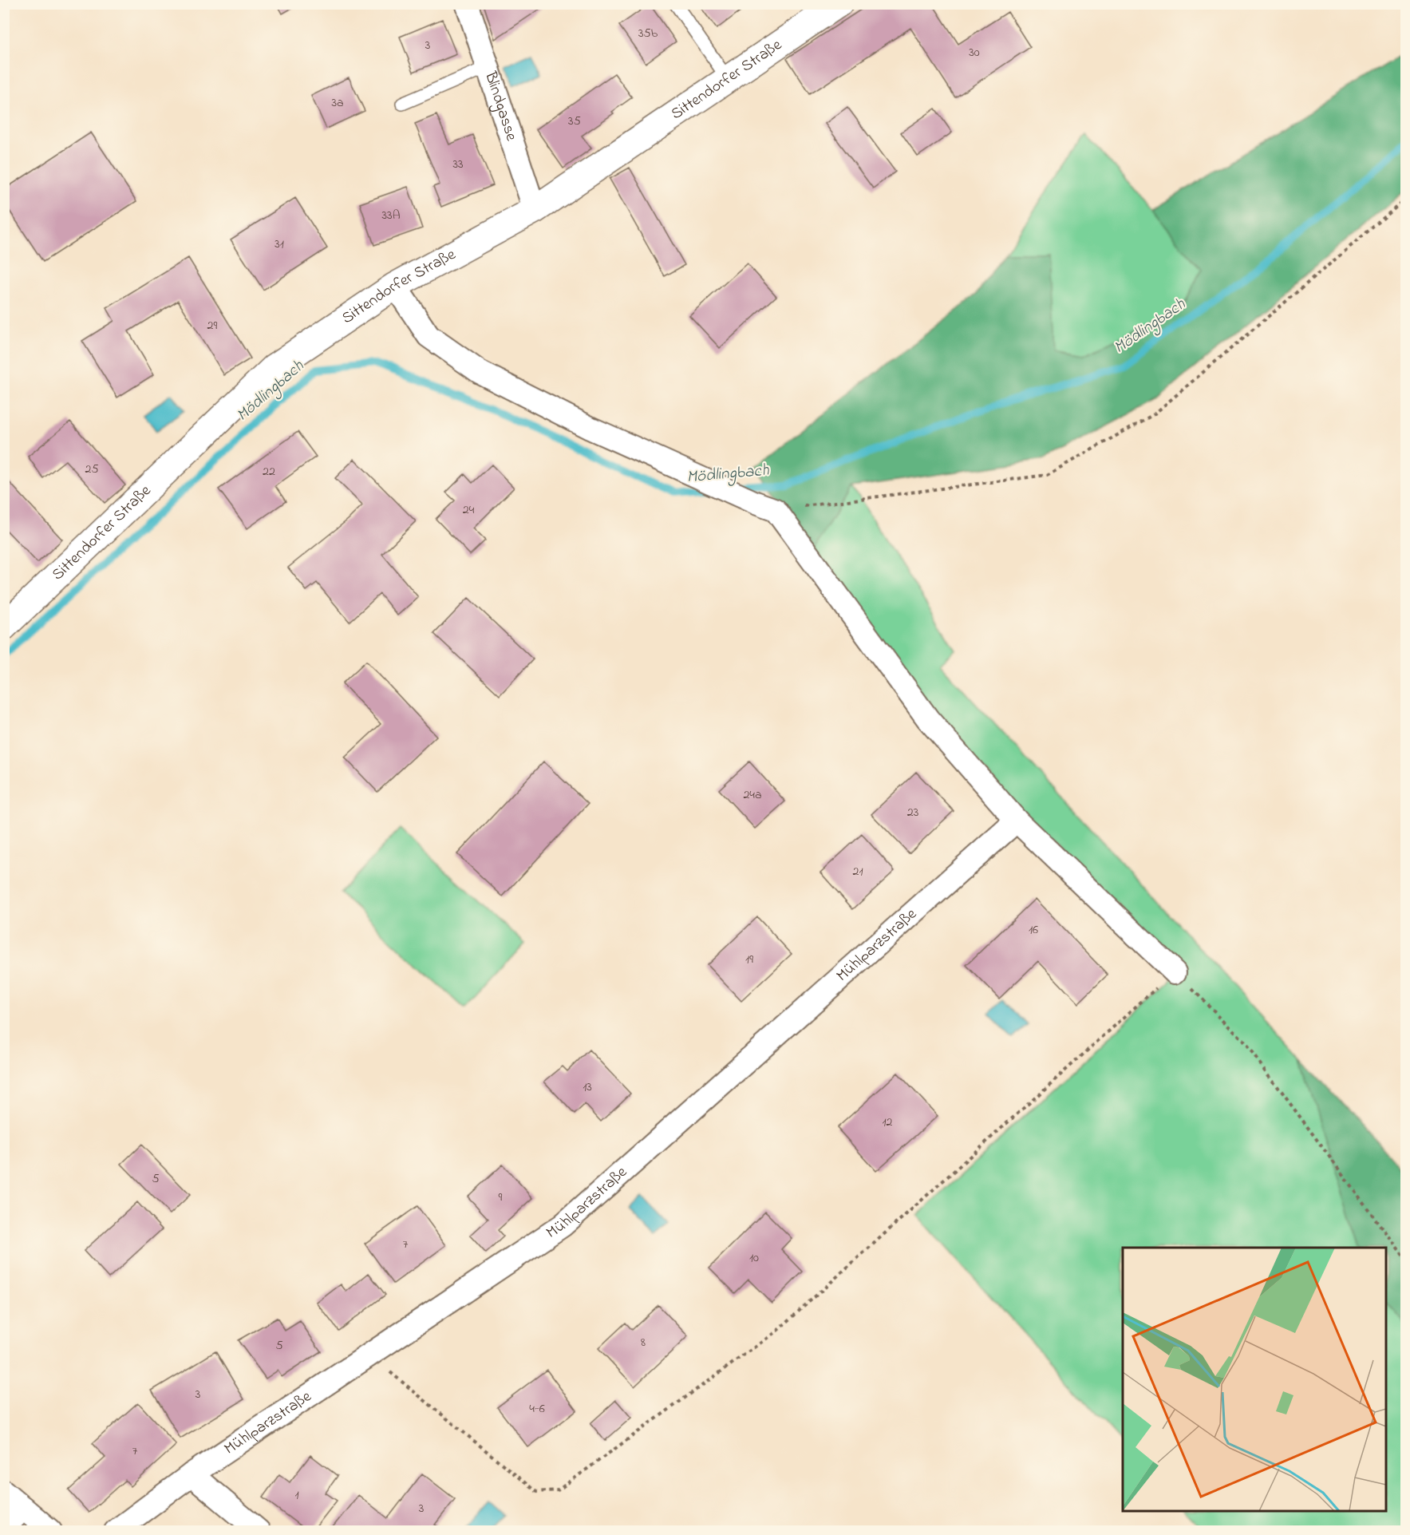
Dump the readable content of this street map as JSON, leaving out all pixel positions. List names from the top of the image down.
{
  "streets": {
    "street": ["Sittendorfer Straße", "Blindgasse", "Mühlparzstraße"]
  },
  "crossings": [
    ["Sittendorfer Straße", "Blindgasse"]
  ],
  "water": ["Mödlingbach"],
  "house_numbers": [
    "35b",
    "3",
    "30",
    "3a",
    "35",
    "33",
    "33A",
    "31",
    "29",
    "25",
    "22",
    "24",
    "24a",
    "23",
    "21",
    "16",
    "19",
    "13",
    "12",
    "5",
    "9",
    "7",
    "10",
    "8",
    "5",
    "3",
    "4-6",
    "7",
    "1",
    "3"
  ]
}
